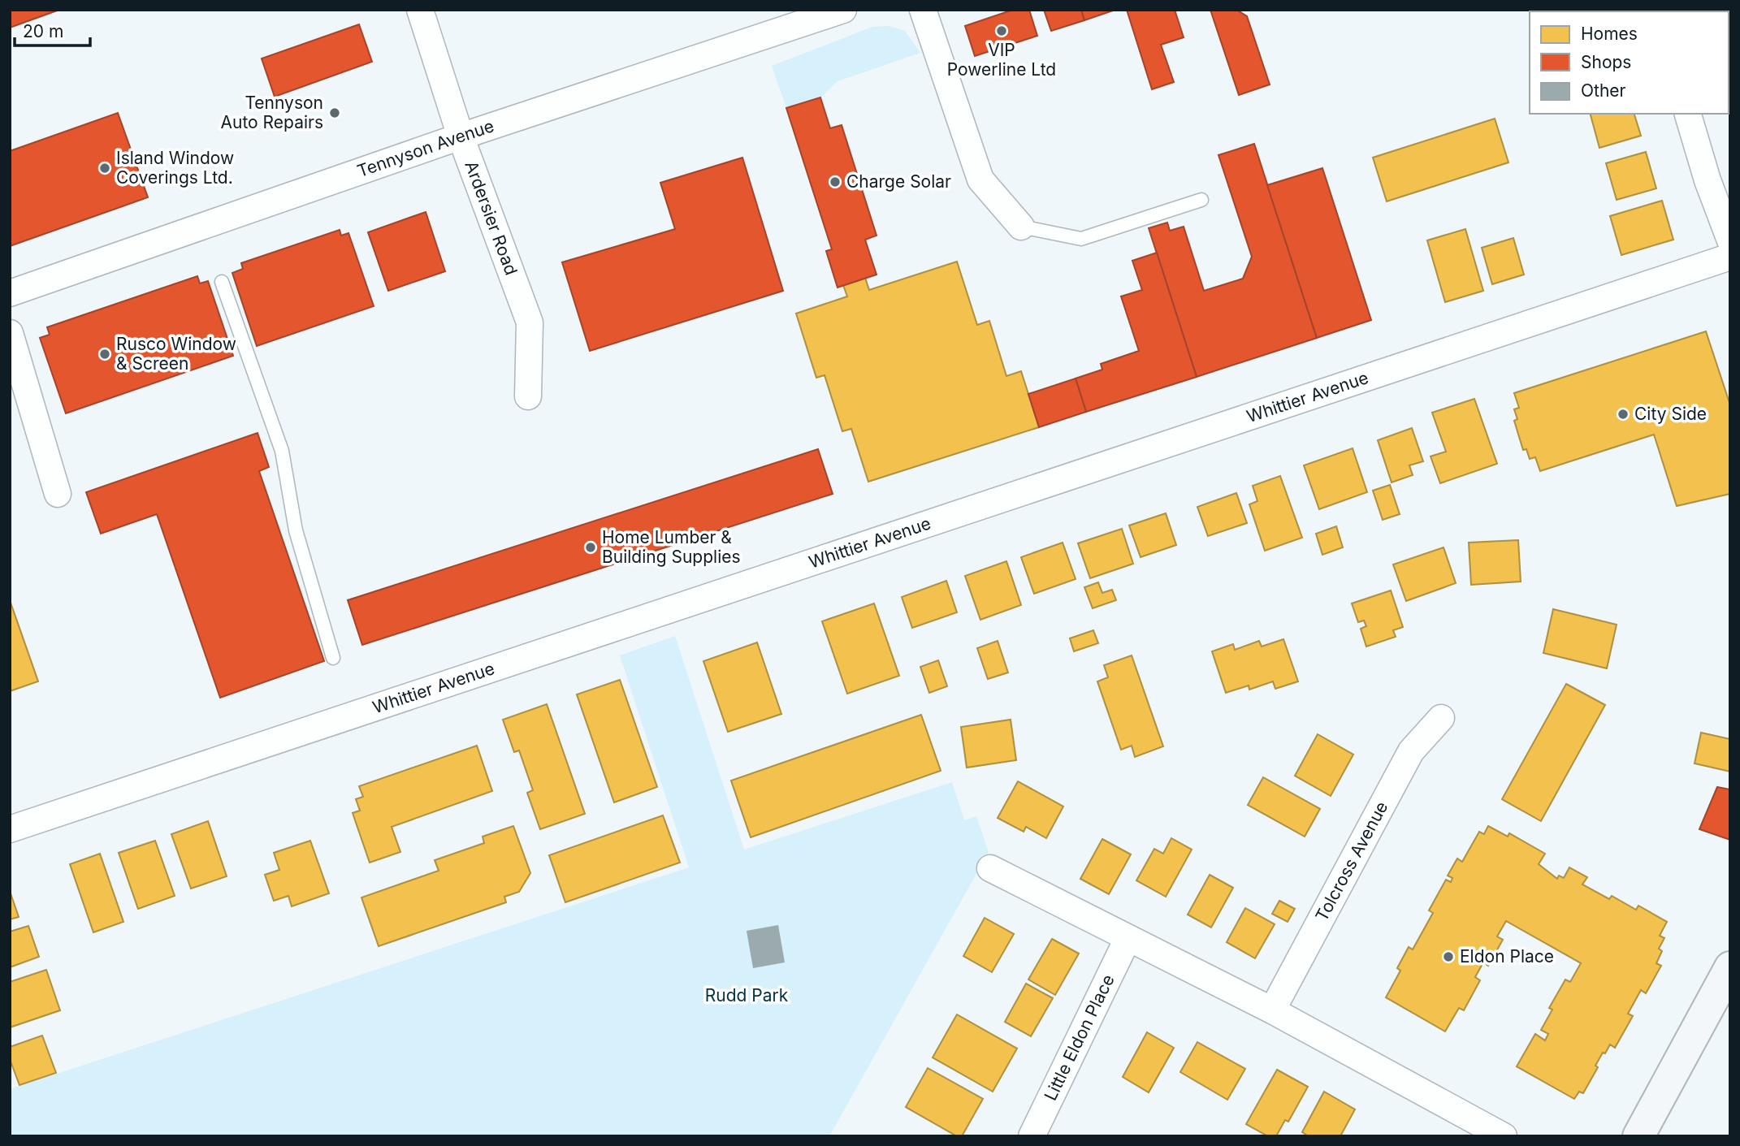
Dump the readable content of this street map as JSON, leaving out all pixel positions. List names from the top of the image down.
{
  "streets": {
    "street": [
      "Tennyson Avenue",
      "Ardersier Road",
      "Whittier Avenue",
      "Tolcross Avenue",
      "Little Eldon Place"
    ]
  },
  "crossings": [
    ["Tennyson Avenue", "Ardersier Road"]
  ],
  "parks": ["Rudd Park"],
  "places": [
    "VIP Powerline Ltd",
    "Tennyson Auto Repairs",
    "Island Window Coverings Ltd.",
    "Charge Solar",
    "Rusco Window & Screen",
    "City Side",
    "Home Lumber & Building Supplies",
    "Eldon Place"
  ],
  "legend": ["Homes", "Shops", "Other"],
  "scale_bar": "20 m"
}
